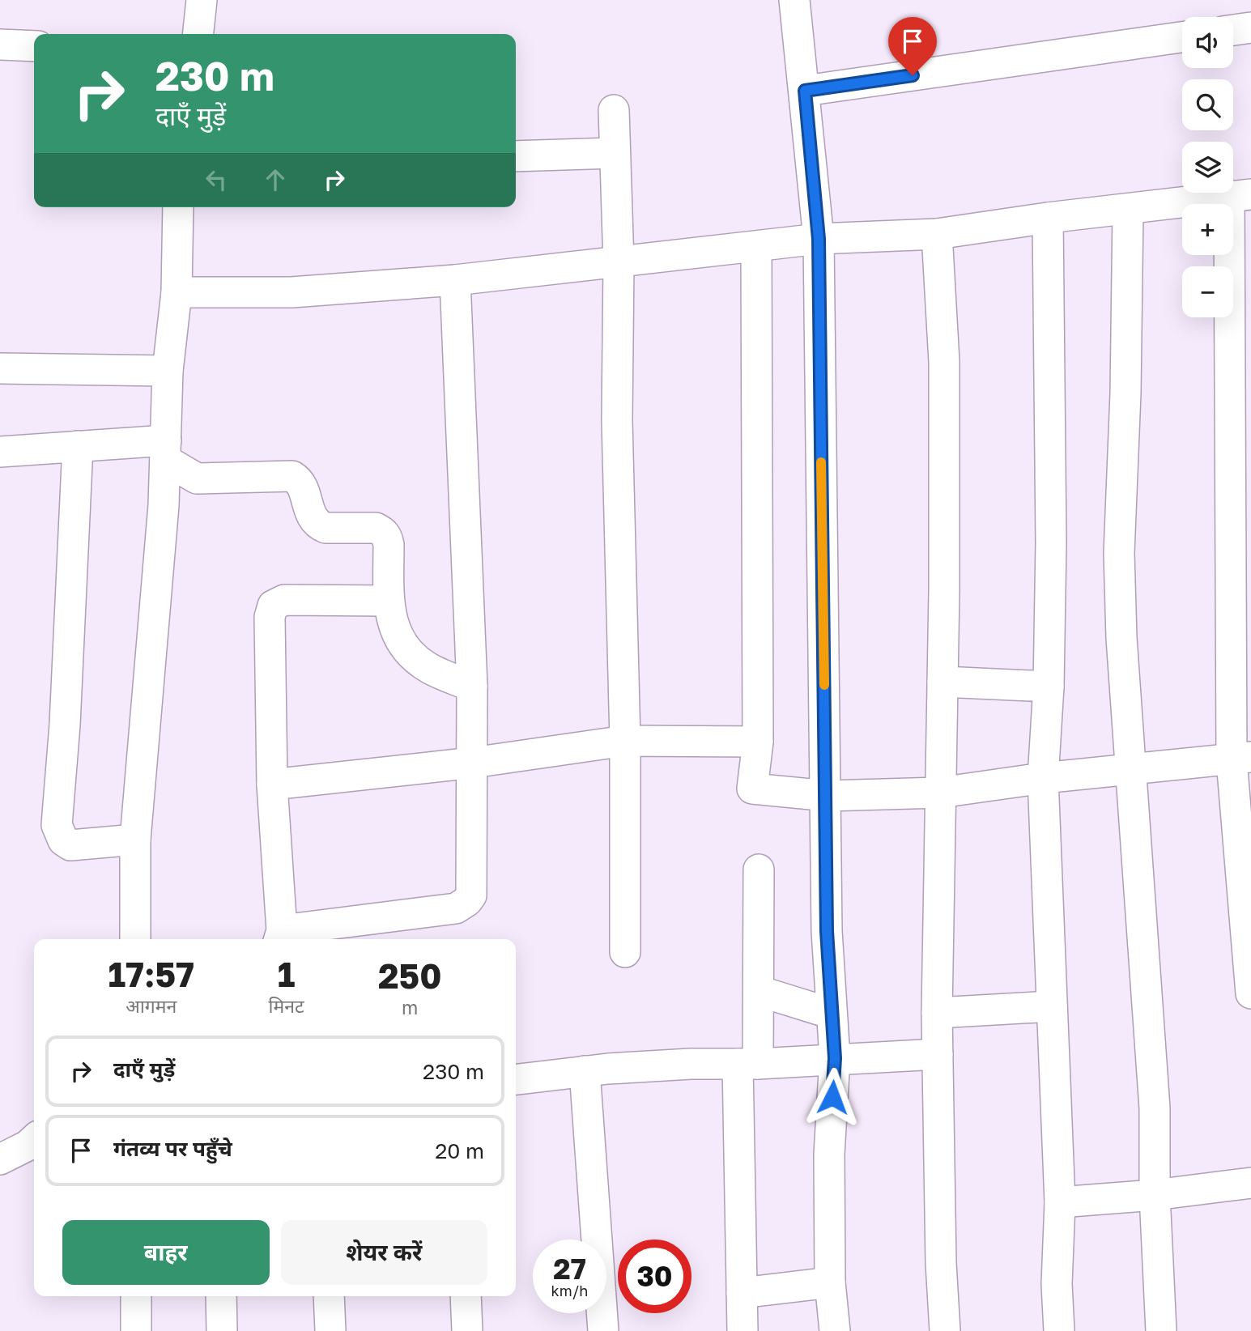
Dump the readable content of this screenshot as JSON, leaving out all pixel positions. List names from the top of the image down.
{
  "page": {
    "map_buttons": ["+", "−"],
    "turn": ["230 m", "दाएँ मुड़ें"],
    "eta": [
      "17:57",
      "आगमन",
      "1",
      "मिनट",
      "250",
      "m"
    ],
    "list": [
      {
        "name": "दाएँ मुड़ें",
        "value": "230 m"
      },
      {
        "name": "गंतव्य पर पहुँचे",
        "value": "20 m"
      }
    ],
    "buttons": ["बाहर", "शेयर करें"],
    "speed": "27 km/h",
    "limit": "30"
  }
}
